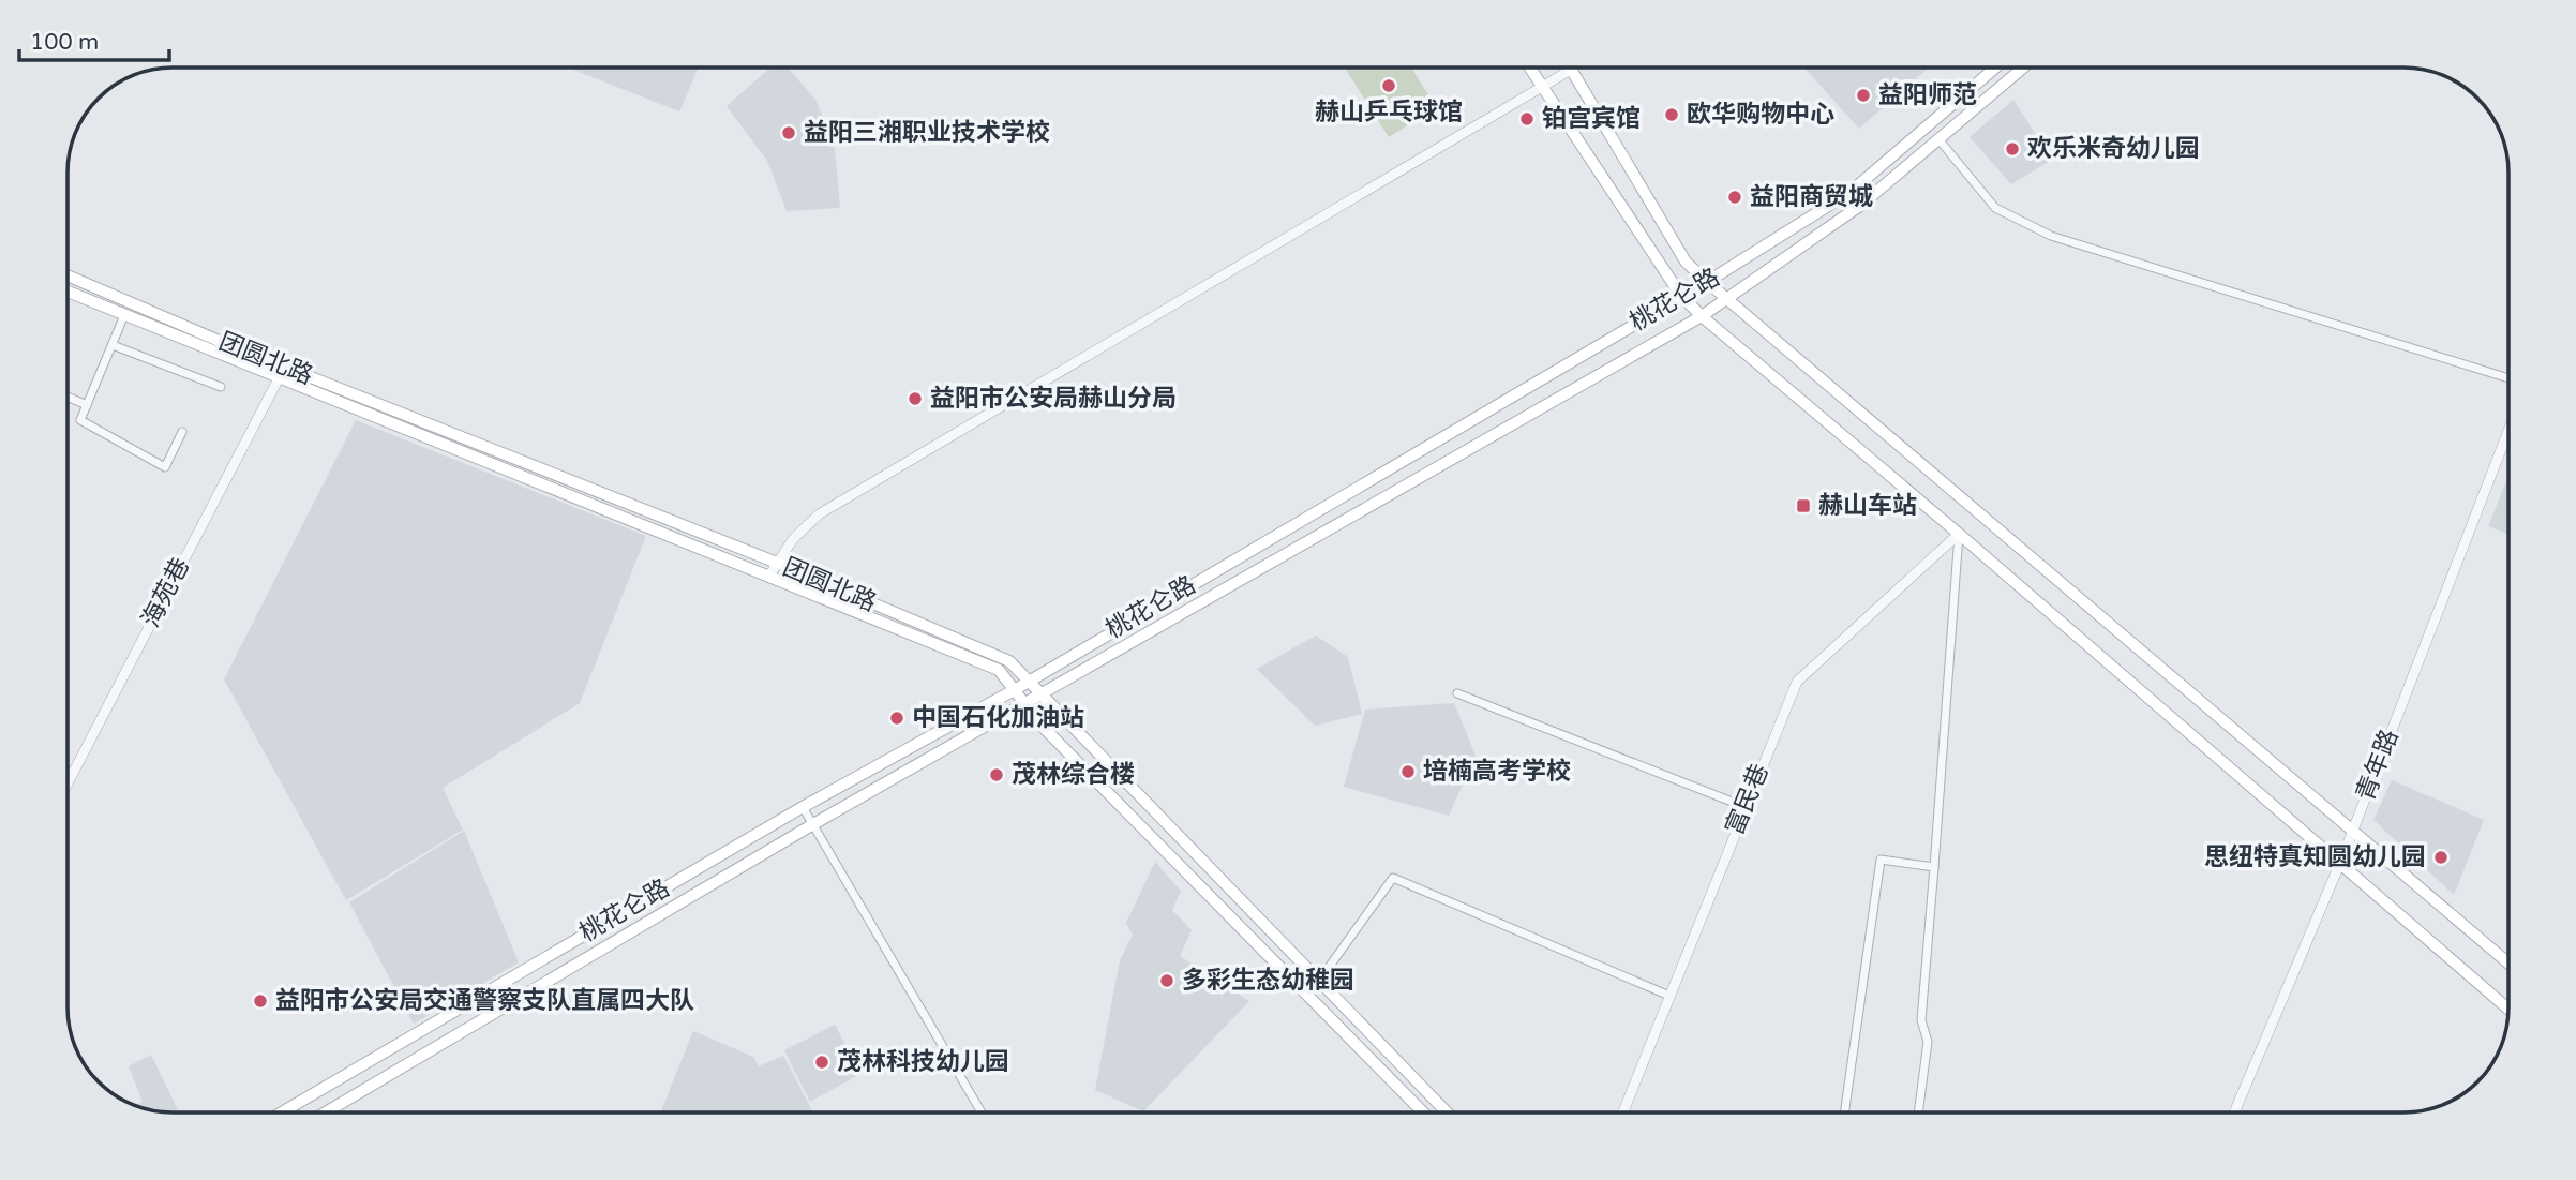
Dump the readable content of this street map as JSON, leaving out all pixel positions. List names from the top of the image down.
{
  "streets": {
    "main road": ["桃花仑路", "团圆北路"],
    "street": ["海苑巷", "青年路", "富民巷"]
  },
  "crossings": [
    ["桃花仑路", "团圆北路"],
    ["团圆北路", "海苑巷"]
  ],
  "places": {
    "other": [
      "赫山乒乓球馆",
      "益阳师范",
      "欧华购物中心",
      "铂宫宾馆",
      "益阳三湘职业技术学校",
      "欢乐米奇幼儿园",
      "益阳商贸城",
      "益阳市公安局赫山分局",
      "中国石化加油站",
      "培楠高考学校",
      "茂林综合楼",
      "思纽特真知圆幼儿园",
      "多彩生态幼稚园",
      "益阳市公安局交通警察支队直属四大队",
      "茂林科技幼儿园"
    ],
    "transit": ["赫山车站"]
  },
  "scale_bar": "100 m"
}
